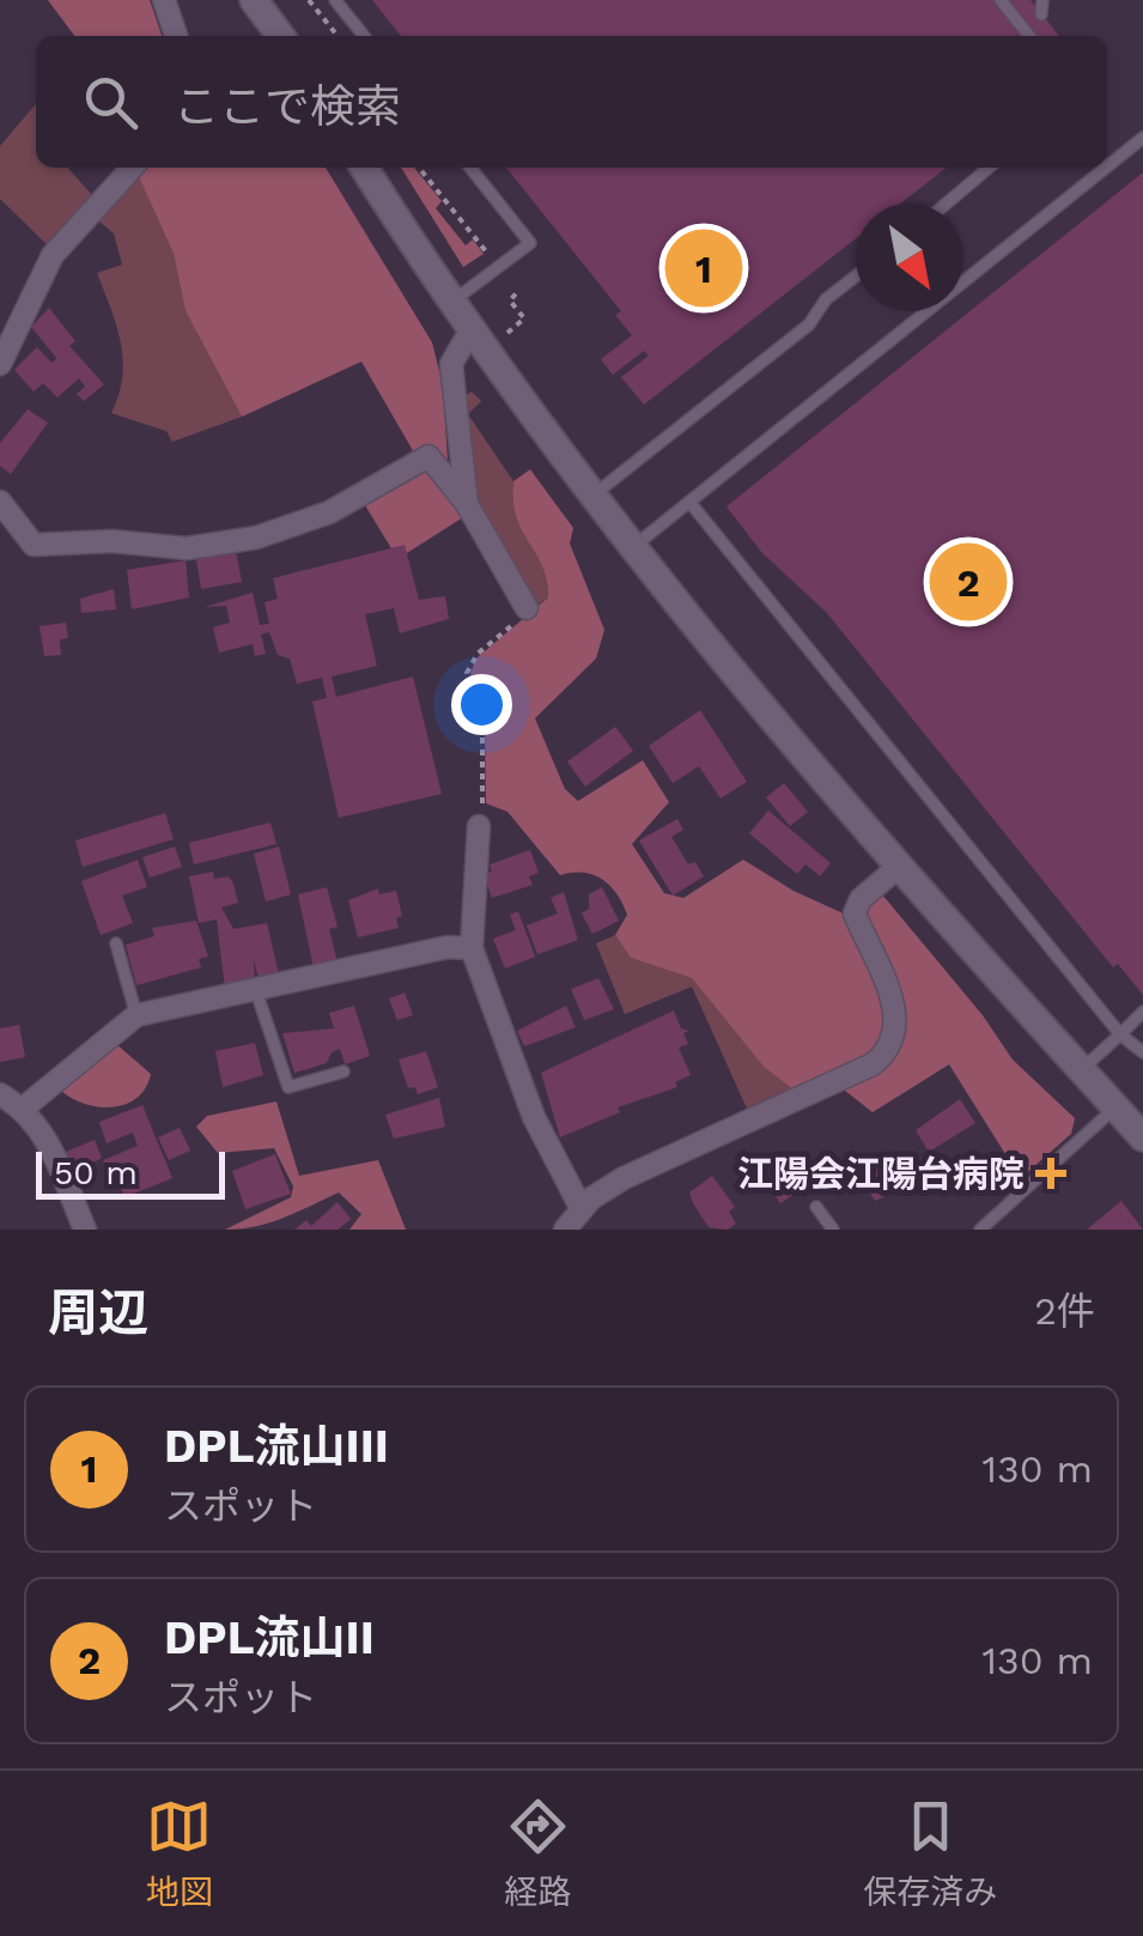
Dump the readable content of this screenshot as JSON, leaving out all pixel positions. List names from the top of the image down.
{
  "places": {
    "health": ["江陽会江陽台病院"]
  },
  "scale_bar": "50 m",
  "north": "bottom right",
  "page": {
    "search": "ここで検索",
    "pins": ["1", "2"],
    "scale": "50 m",
    "heading": ["周辺", "2件"],
    "list": [
      {
        "mark": "1",
        "name": "DPL流山III",
        "note": "スポット",
        "value": "130 m"
      },
      {
        "mark": "2",
        "name": "DPL流山II",
        "note": "スポット",
        "value": "130 m"
      }
    ],
    "nav": ["地図", "経路", "保存済み"]
  }
}
